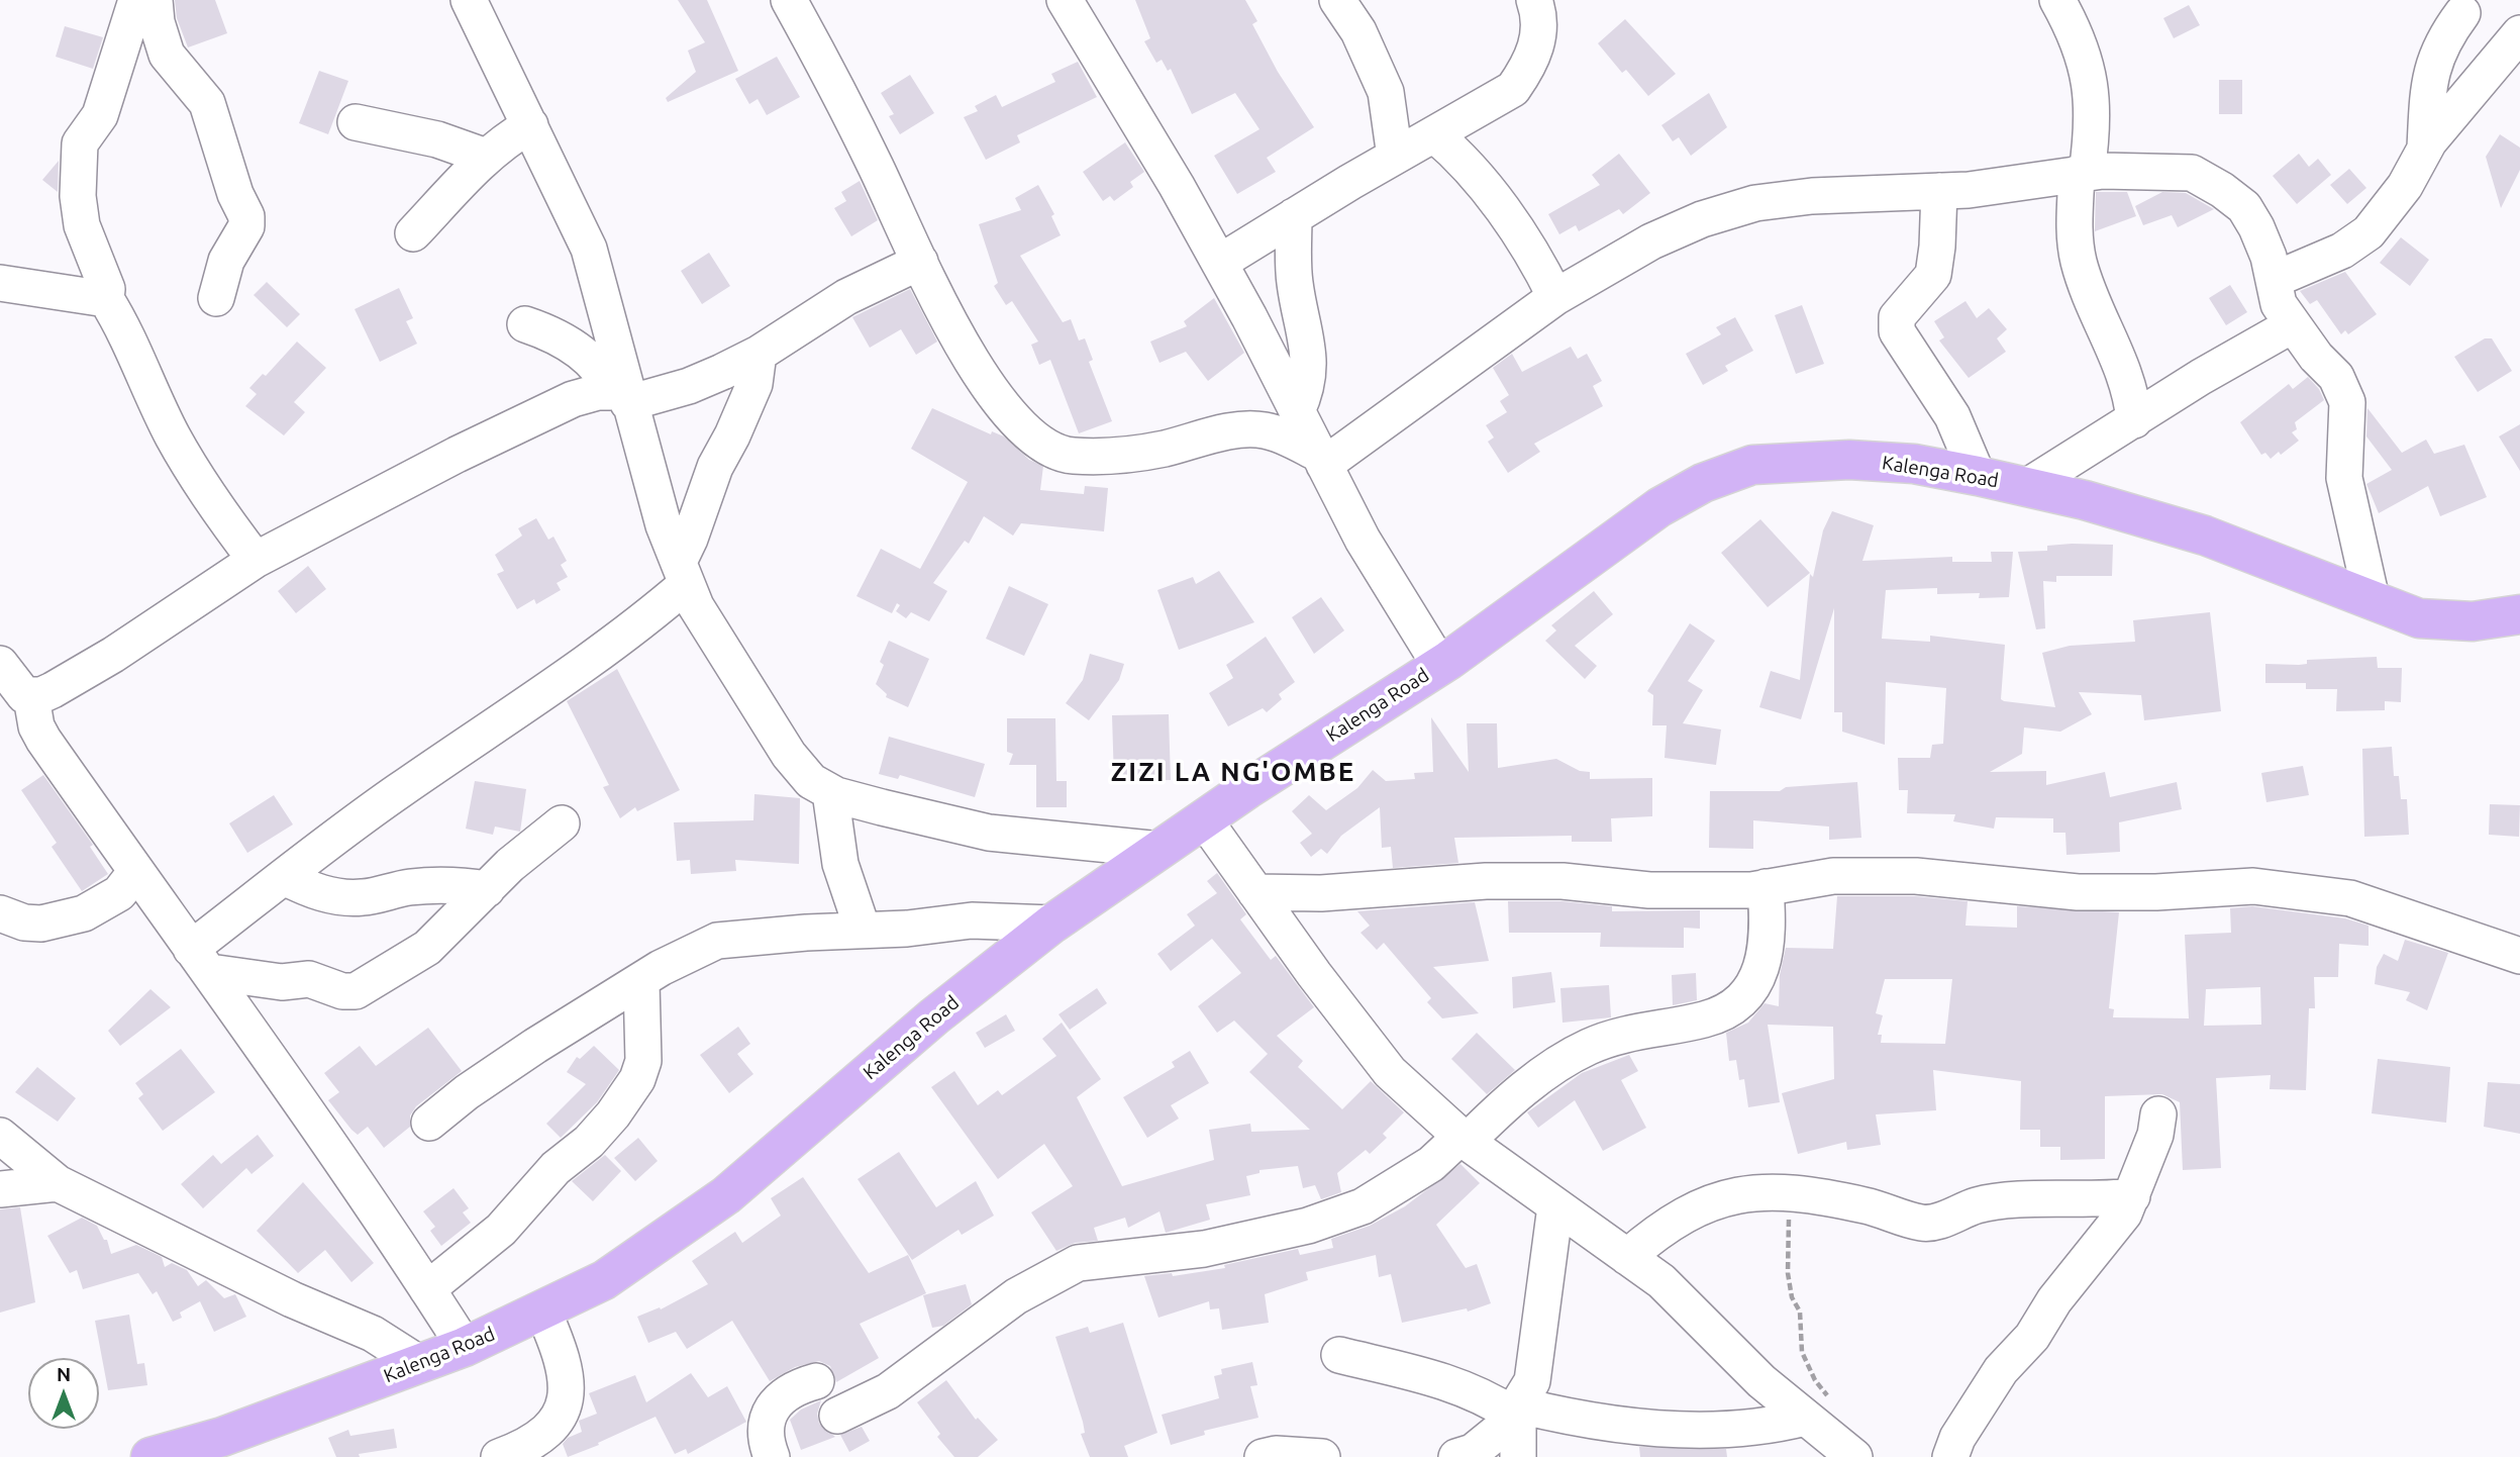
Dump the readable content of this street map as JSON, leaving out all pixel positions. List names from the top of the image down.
{
  "streets": {
    "main road": ["Kalenga Road"]
  },
  "districts": ["ZIZI LA NG'OMBE"],
  "north": "top"
}
